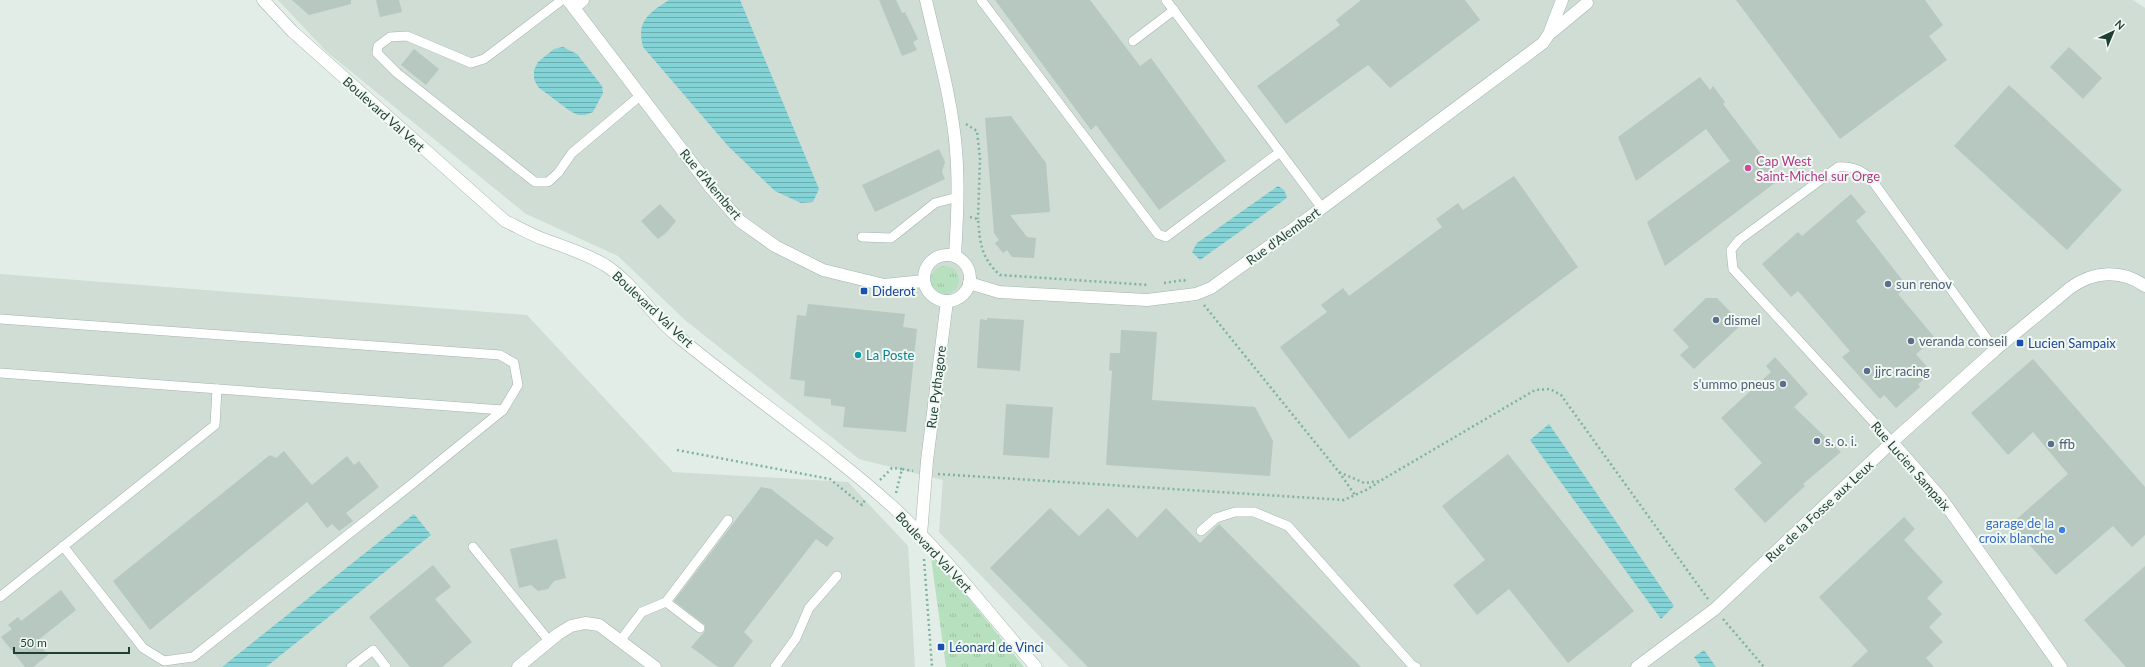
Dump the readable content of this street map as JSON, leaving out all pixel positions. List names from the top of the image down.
{
  "streets": {
    "street": [
      "Boulevard Val Vert",
      "Rue d'Alembert",
      "Rue Pythagore",
      "Rue Lucien Sampaix",
      "Rue de la Fosse aux Leux"
    ]
  },
  "crossings": [
    ["Boulevard Val Vert", "Rue Pythagore"],
    ["Rue d'Alembert", "Rue Pythagore"],
    ["Rue Lucien Sampaix", "Rue de la Fosse aux Leux"]
  ],
  "places": {
    "other": [
      "Cap West Saint-Michel sur Orge",
      "sun renov",
      "dismel",
      "veranda conseil",
      "La Poste",
      "jjrc racing",
      "s'ummo pneus",
      "s. o. i.",
      "ffb",
      "garage de la croix blanche"
    ],
    "transit": ["Diderot", "Lucien Sampaix", "Léonard de Vinci"]
  },
  "scale_bar": "50 m",
  "north": "top right"
}
